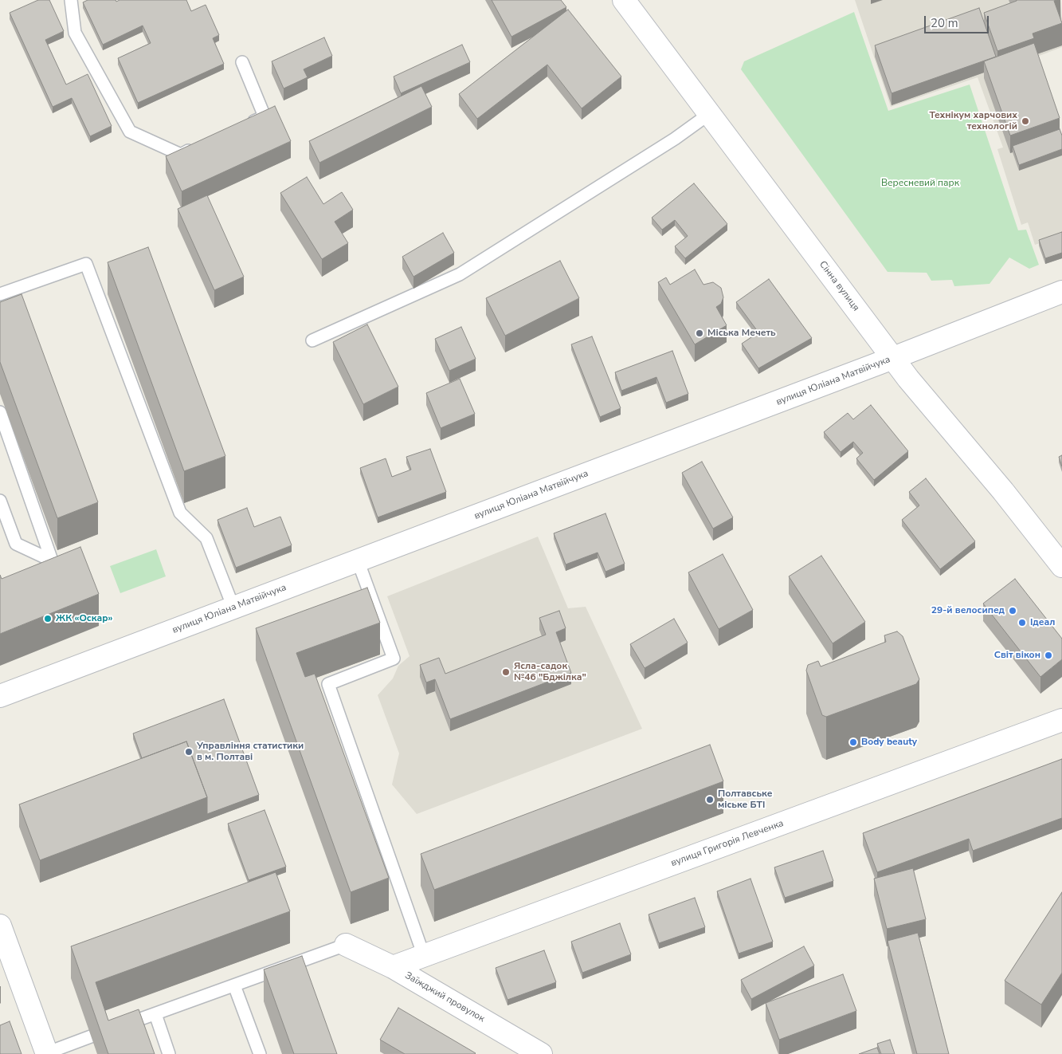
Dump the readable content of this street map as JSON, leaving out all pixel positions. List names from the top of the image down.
{
  "streets": {
    "street": [
      "Сінна вулиця",
      "вулиця Юліана Матвійчука",
      "вулиця Григорія Левченка",
      "Заїжджий провулок"
    ]
  },
  "crossings": [
    ["Сінна вулиця", "вулиця Юліана Матвійчука"],
    ["вулиця Григорія Левченка", "Заїжджий провулок"]
  ],
  "parks": ["Вересневий парк"],
  "places": [
    "Технікум харчових технологій",
    "Міська Мечеть",
    "29-й велосипед",
    "ЖК «Оскар»",
    "Ідеал",
    "Світ вікон",
    "Ясла-садок №46 \"Бджілка\"",
    "Body beauty",
    "Управління статистики в м. Полтаві",
    "Полтавське міське БТІ"
  ],
  "scale_bar": "20 m"
}
